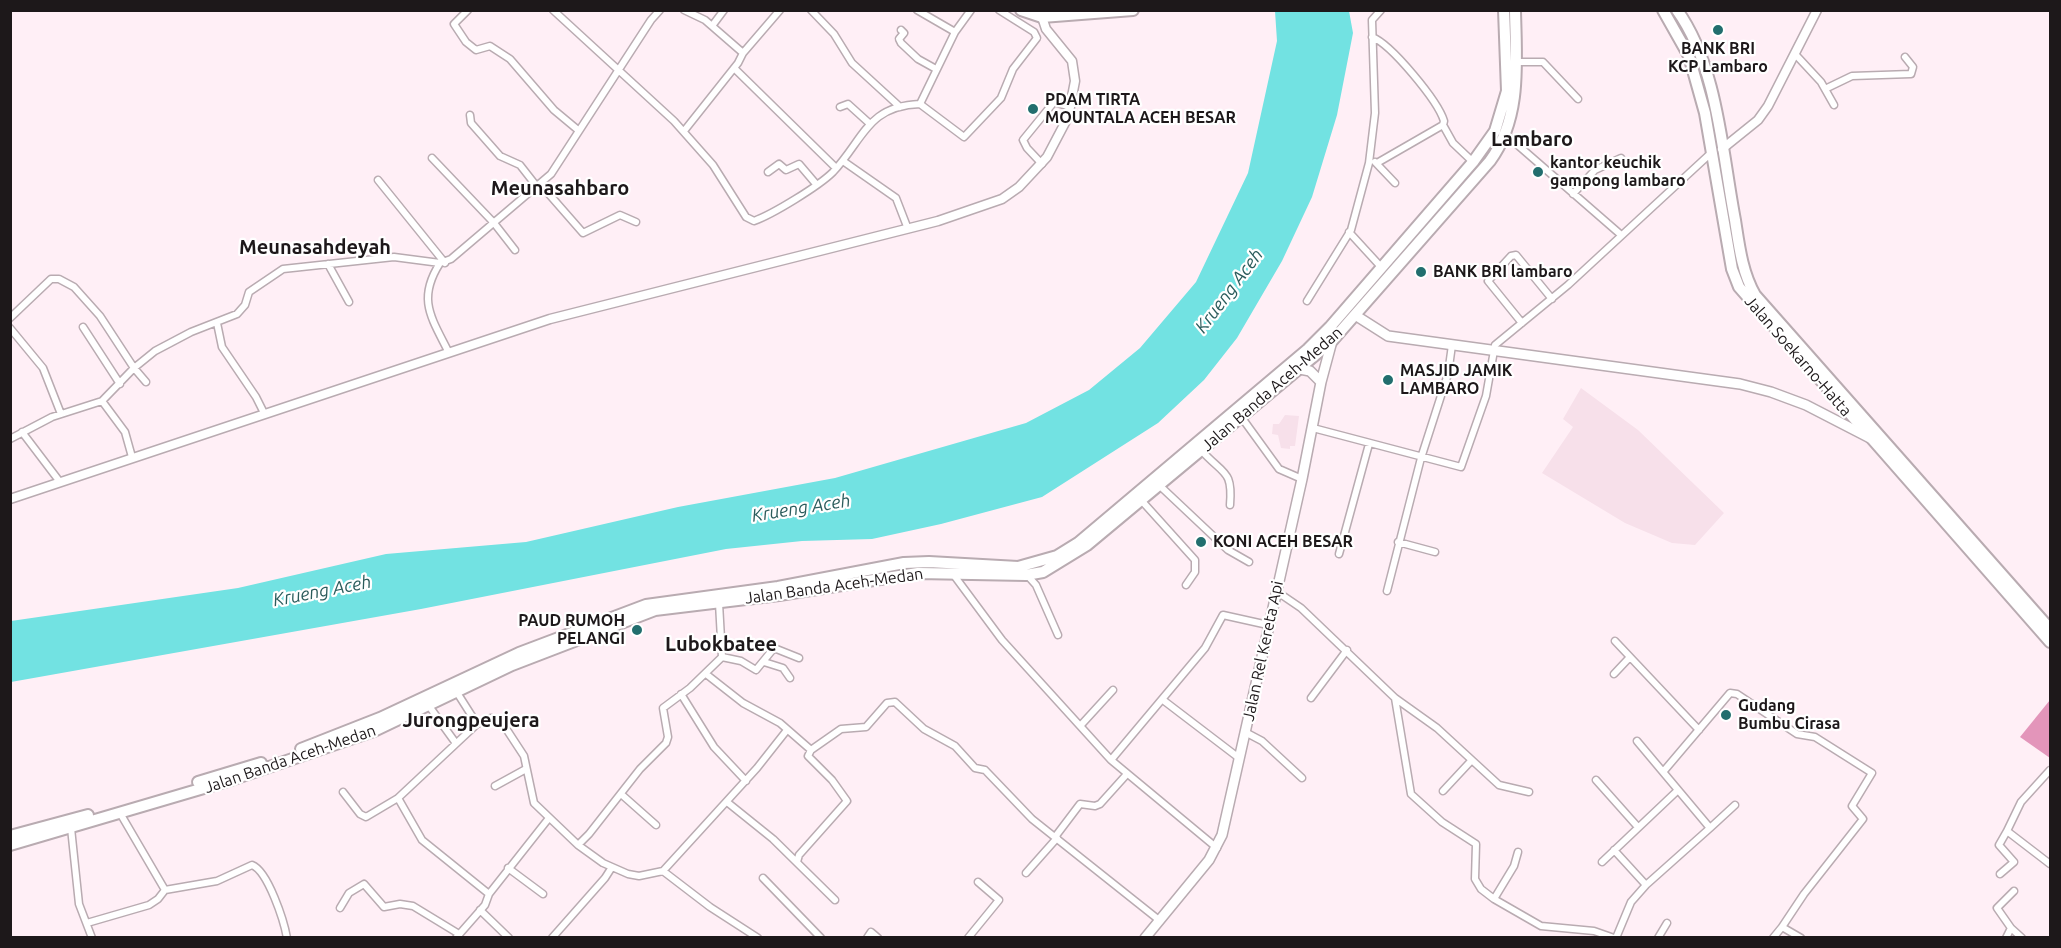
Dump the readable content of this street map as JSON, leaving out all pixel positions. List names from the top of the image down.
{
  "streets": {
    "highway": ["Jalan Soekarno-Hatta", "Jalan Banda Aceh-Medan"],
    "main road": ["Jalan Rel Kereta Api"]
  },
  "crossings": [
    ["Jalan Banda Aceh-Medan", "Jalan Rel Kereta Api"]
  ],
  "districts": [
    "Lambaro",
    "Meunasahbaro",
    "Meunasahdeyah",
    "Lubokbatee",
    "Jurongpeujera"
  ],
  "water": ["Krueng Aceh"],
  "places": [
    "BANK BRI KCP Lambaro",
    "PDAM TIRTA MOUNTALA ACEH BESAR",
    "kantor keuchik gampong lambaro",
    "BANK BRI lambaro",
    "MASJID JAMIK LAMBARO",
    "KONI ACEH BESAR",
    "PAUD RUMOH PELANGI",
    "Gudang Bumbu Cirasa"
  ]
}
